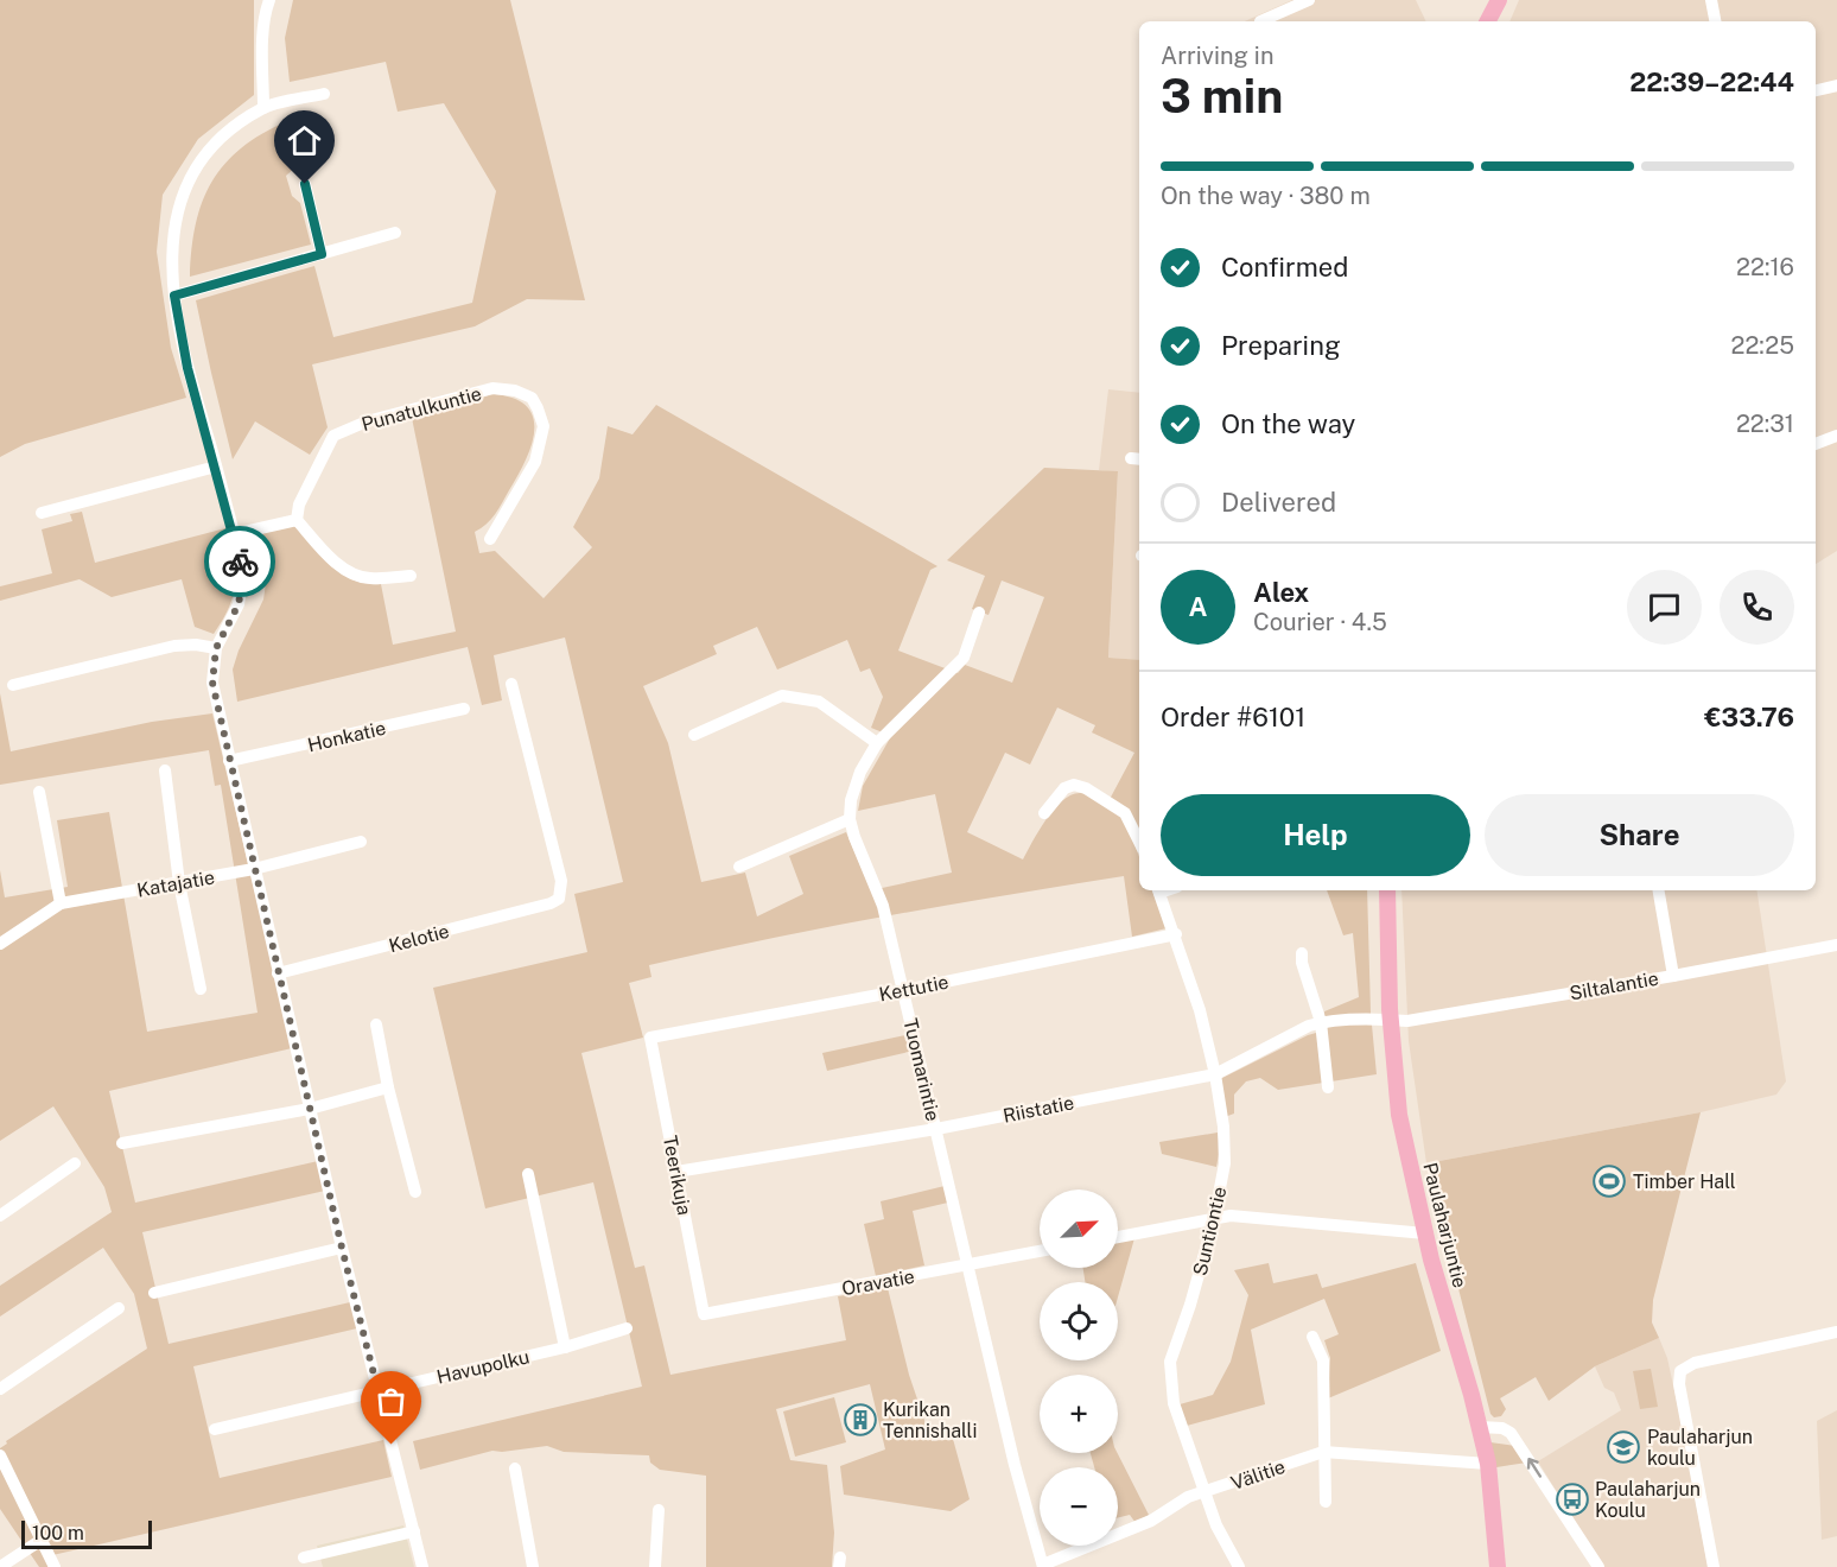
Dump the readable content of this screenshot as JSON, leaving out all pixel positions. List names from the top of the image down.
{
  "streets": {
    "main road": ["Paulaharjuntie"],
    "street": [
      "Punatulkuntie",
      "Honkatie",
      "Katajatie",
      "Kelotie",
      "Siltalantie",
      "Kettutie",
      "Tuomarintie",
      "Riistatie",
      "Teerikuja",
      "Suntiontie",
      "Oravatie",
      "Havupolku",
      "Välitie"
    ]
  },
  "crossings": [
    ["Siltalantie", "Riistatie"],
    ["Siltalantie", "Paulaharjuntie"],
    ["Kettutie", "Tuomarintie"],
    ["Kettutie", "Teerikuja"],
    ["Kettutie", "Suntiontie"],
    ["Tuomarintie", "Riistatie"],
    ["Tuomarintie", "Oravatie"],
    ["Tuomarintie", "Välitie"],
    ["Riistatie", "Teerikuja"],
    ["Riistatie", "Paulaharjuntie"],
    ["Riistatie", "Suntiontie"],
    ["Teerikuja", "Oravatie"],
    ["Paulaharjuntie", "Välitie"],
    ["Suntiontie", "Välitie"]
  ],
  "places": {
    "sports": ["Timber Hall"],
    "building": ["Kurikan Tennishalli"],
    "school or university": ["Paulaharjun koulu"],
    "bus stop": ["Paulaharjun Koulu"]
  },
  "scale_bar": "100 m",
  "north": "top right",
  "page": {
    "heading": ["3 min", "Arriving in", "22:39–22:44"],
    "panel": [
      "Alex",
      "Courier · 4.5",
      "Order #6101",
      "€33.76"
    ],
    "bar": "On the way · 380 m",
    "list": [
      ["Confirmed", "22:16"],
      ["Preparing", "22:25"],
      ["On the way", "22:31"],
      "Delivered"
    ],
    "round": "A",
    "buttons": ["Help", "Share"],
    "map_buttons": ["+", "−"],
    "scale": "100 m"
  }
}
